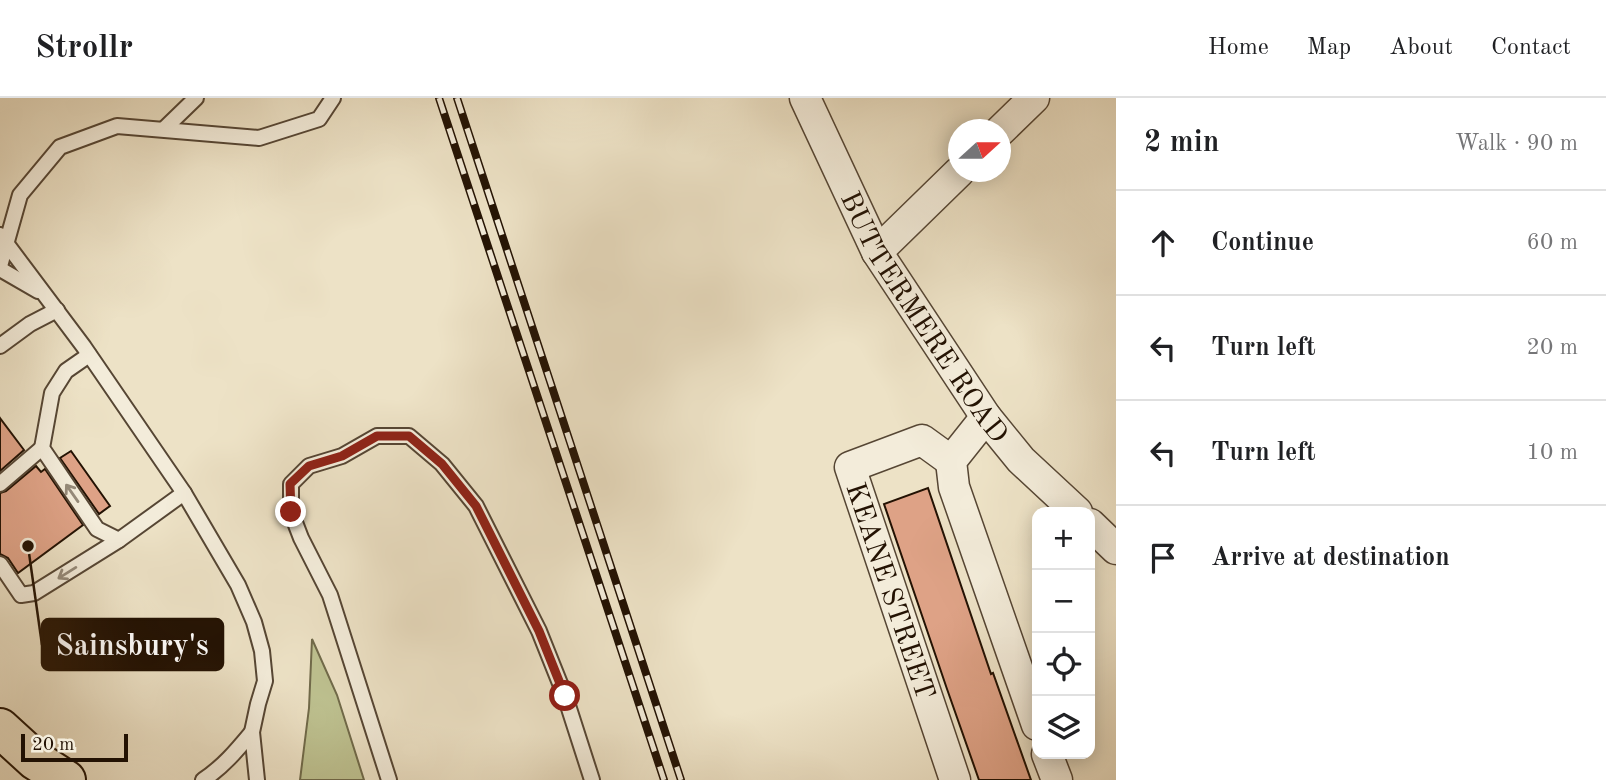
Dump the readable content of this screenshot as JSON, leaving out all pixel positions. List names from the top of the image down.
{
  "streets": {
    "street": ["BUTTERMERE ROAD", "KEANE STREET"]
  },
  "places": ["Sainsbury's"],
  "scale_bar": "20 m",
  "north": "right",
  "page": {
    "header": "Strollr",
    "nav": [
      "Home",
      "Map",
      "About",
      "Contact"
    ],
    "heading": ["2 min", "Walk · 90 m"],
    "list": [
      ["Continue", "60 m"],
      ["Turn left", "20 m"],
      ["Turn left", "10 m"],
      "Arrive at destination"
    ],
    "map_buttons": ["+", "−"],
    "scale": "20 m"
  }
}
